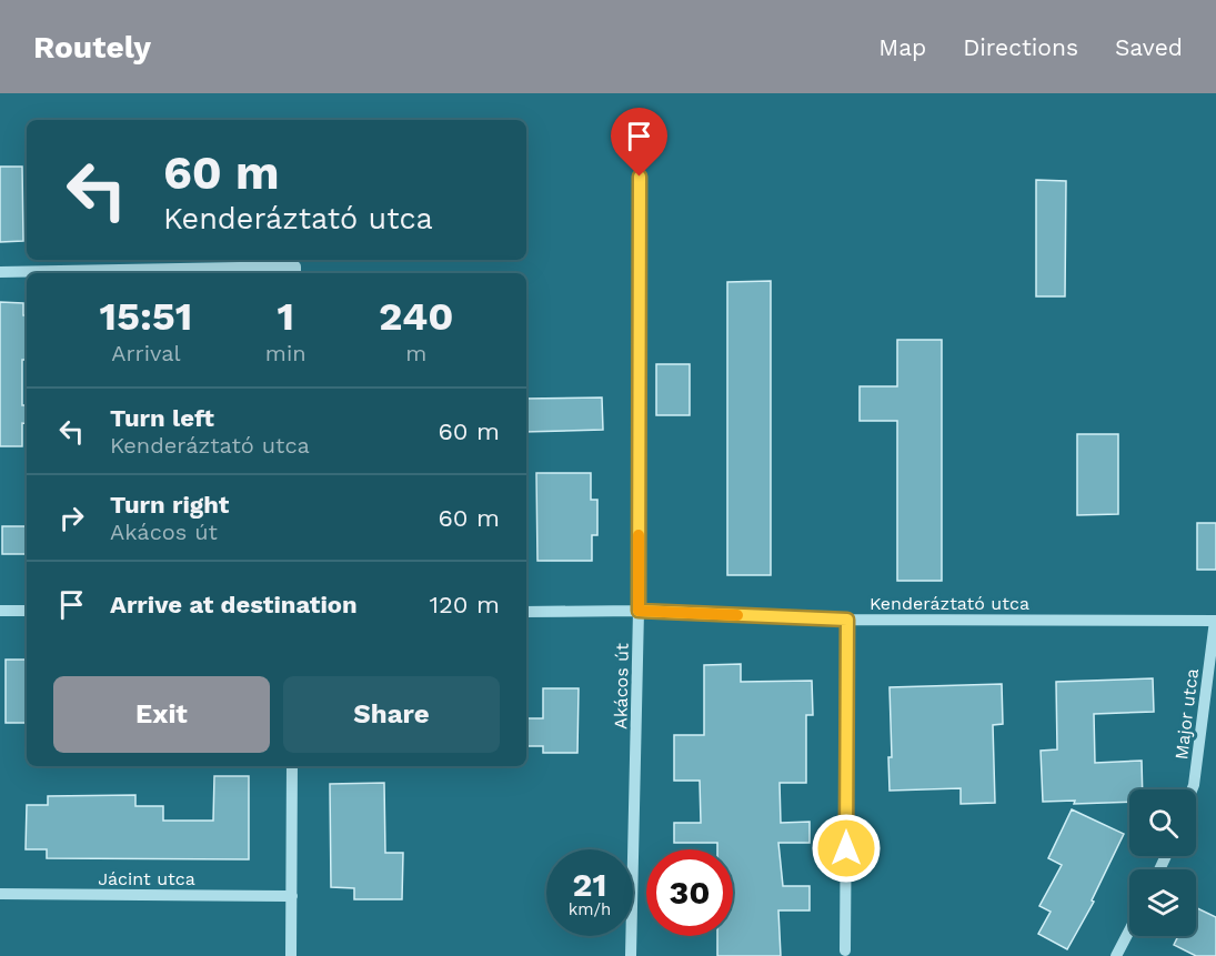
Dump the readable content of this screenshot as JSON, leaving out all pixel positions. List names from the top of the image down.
{
  "streets": {
    "street": [
      "Kenderáztató utca",
      "Akácos út",
      "Major utca",
      "Jácint utca"
    ]
  },
  "crossings": [
    ["Kenderáztató utca", "Akácos út"],
    ["Kenderáztató utca", "Major utca"]
  ],
  "page": {
    "header": "Routely",
    "nav": ["Map", "Directions", "Saved"],
    "turn": ["60 m", "Kenderáztató utca"],
    "eta": [
      "15:51",
      "Arrival",
      "1",
      "min",
      "240",
      "m"
    ],
    "list": [
      {
        "name": "Turn left",
        "note": "Kenderáztató utca",
        "value": "60 m"
      },
      {
        "name": "Turn right",
        "note": "Akácos út",
        "value": "60 m"
      },
      {
        "name": "Arrive at destination",
        "value": "120 m"
      }
    ],
    "buttons": ["Exit", "Share"],
    "speed": "21 km/h",
    "limit": "30"
  }
}
